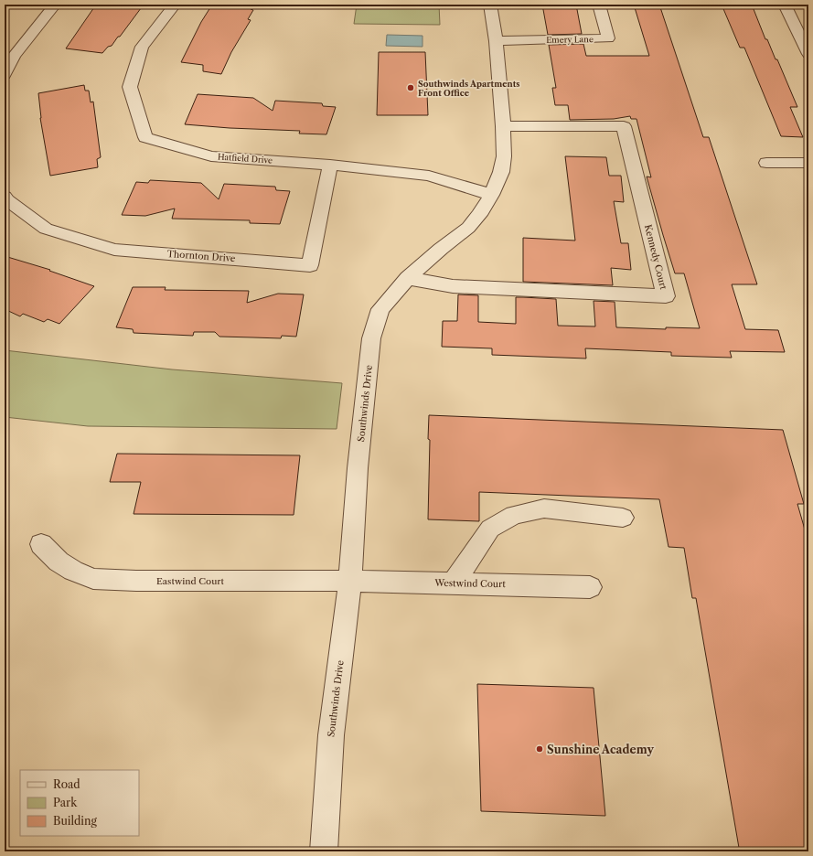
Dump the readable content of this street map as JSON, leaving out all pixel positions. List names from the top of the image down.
{
  "streets": {
    "street": [
      "Emery Lane",
      "Hatfield Drive",
      "Thornton Drive",
      "Kennedy Court",
      "Southwinds Drive",
      "Eastwind Court",
      "Westwind Court"
    ]
  },
  "crossings": [
    ["Emery Lane", "Southwinds Drive"],
    ["Hatfield Drive", "Thornton Drive"],
    ["Hatfield Drive", "Southwinds Drive"],
    ["Kennedy Court", "Southwinds Drive"],
    ["Southwinds Drive", "Eastwind Court"],
    ["Southwinds Drive", "Westwind Court"],
    ["Eastwind Court", "Westwind Court"]
  ],
  "places": ["Southwinds Apartments Front Office", "Sunshine Academy"],
  "legend": ["Road", "Park", "Building"]
}
